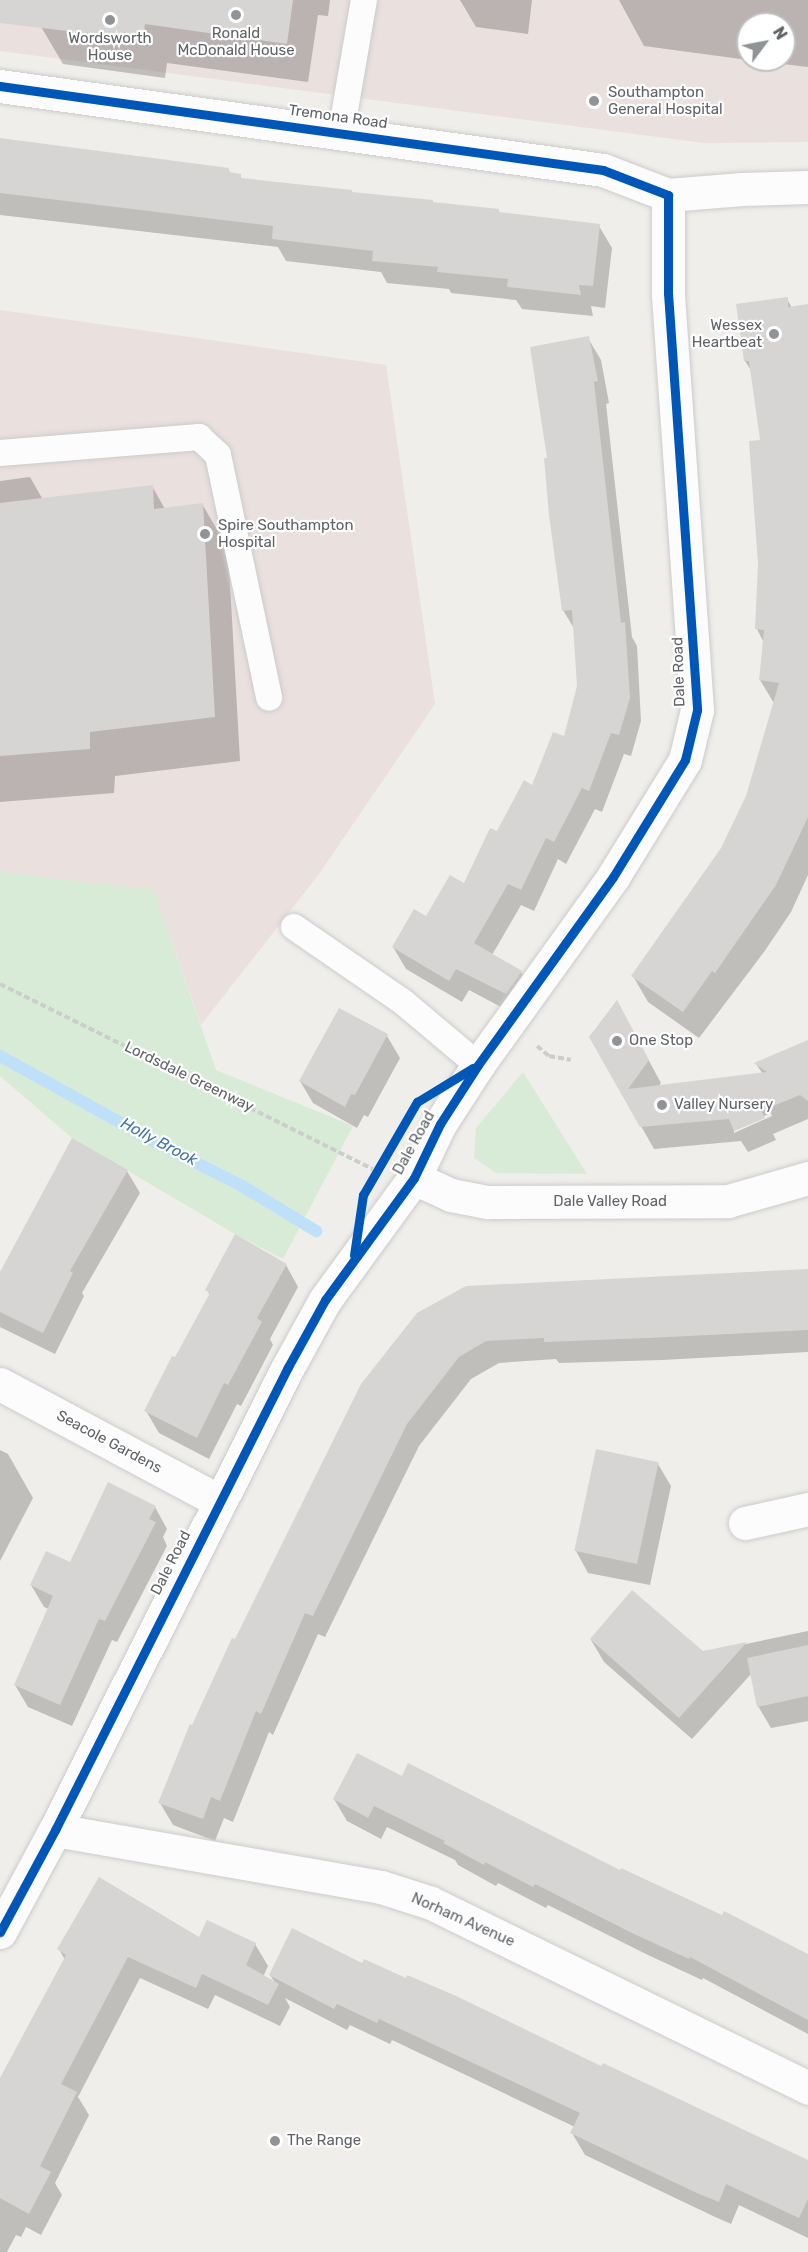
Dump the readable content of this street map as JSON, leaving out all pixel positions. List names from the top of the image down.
{
  "streets": {
    "street": [
      "Tremona Road",
      "Dale Road",
      "Dale Valley Road",
      "Seacole Gardens",
      "Norham Avenue"
    ],
    "path": ["Lordsdale Greenway"]
  },
  "crossings": [
    ["Tremona Road", "Dale Road"],
    ["Dale Road", "Dale Valley Road"],
    ["Dale Road", "Seacole Gardens"],
    ["Dale Road", "Norham Avenue"]
  ],
  "water": ["Holly Brook"],
  "places": [
    "Ronald McDonald House",
    "Wordsworth House",
    "Southampton General Hospital",
    "Wessex Heartbeat",
    "Spire Southampton Hospital",
    "One Stop",
    "Valley Nursery",
    "The Range"
  ],
  "north": "top right"
}
